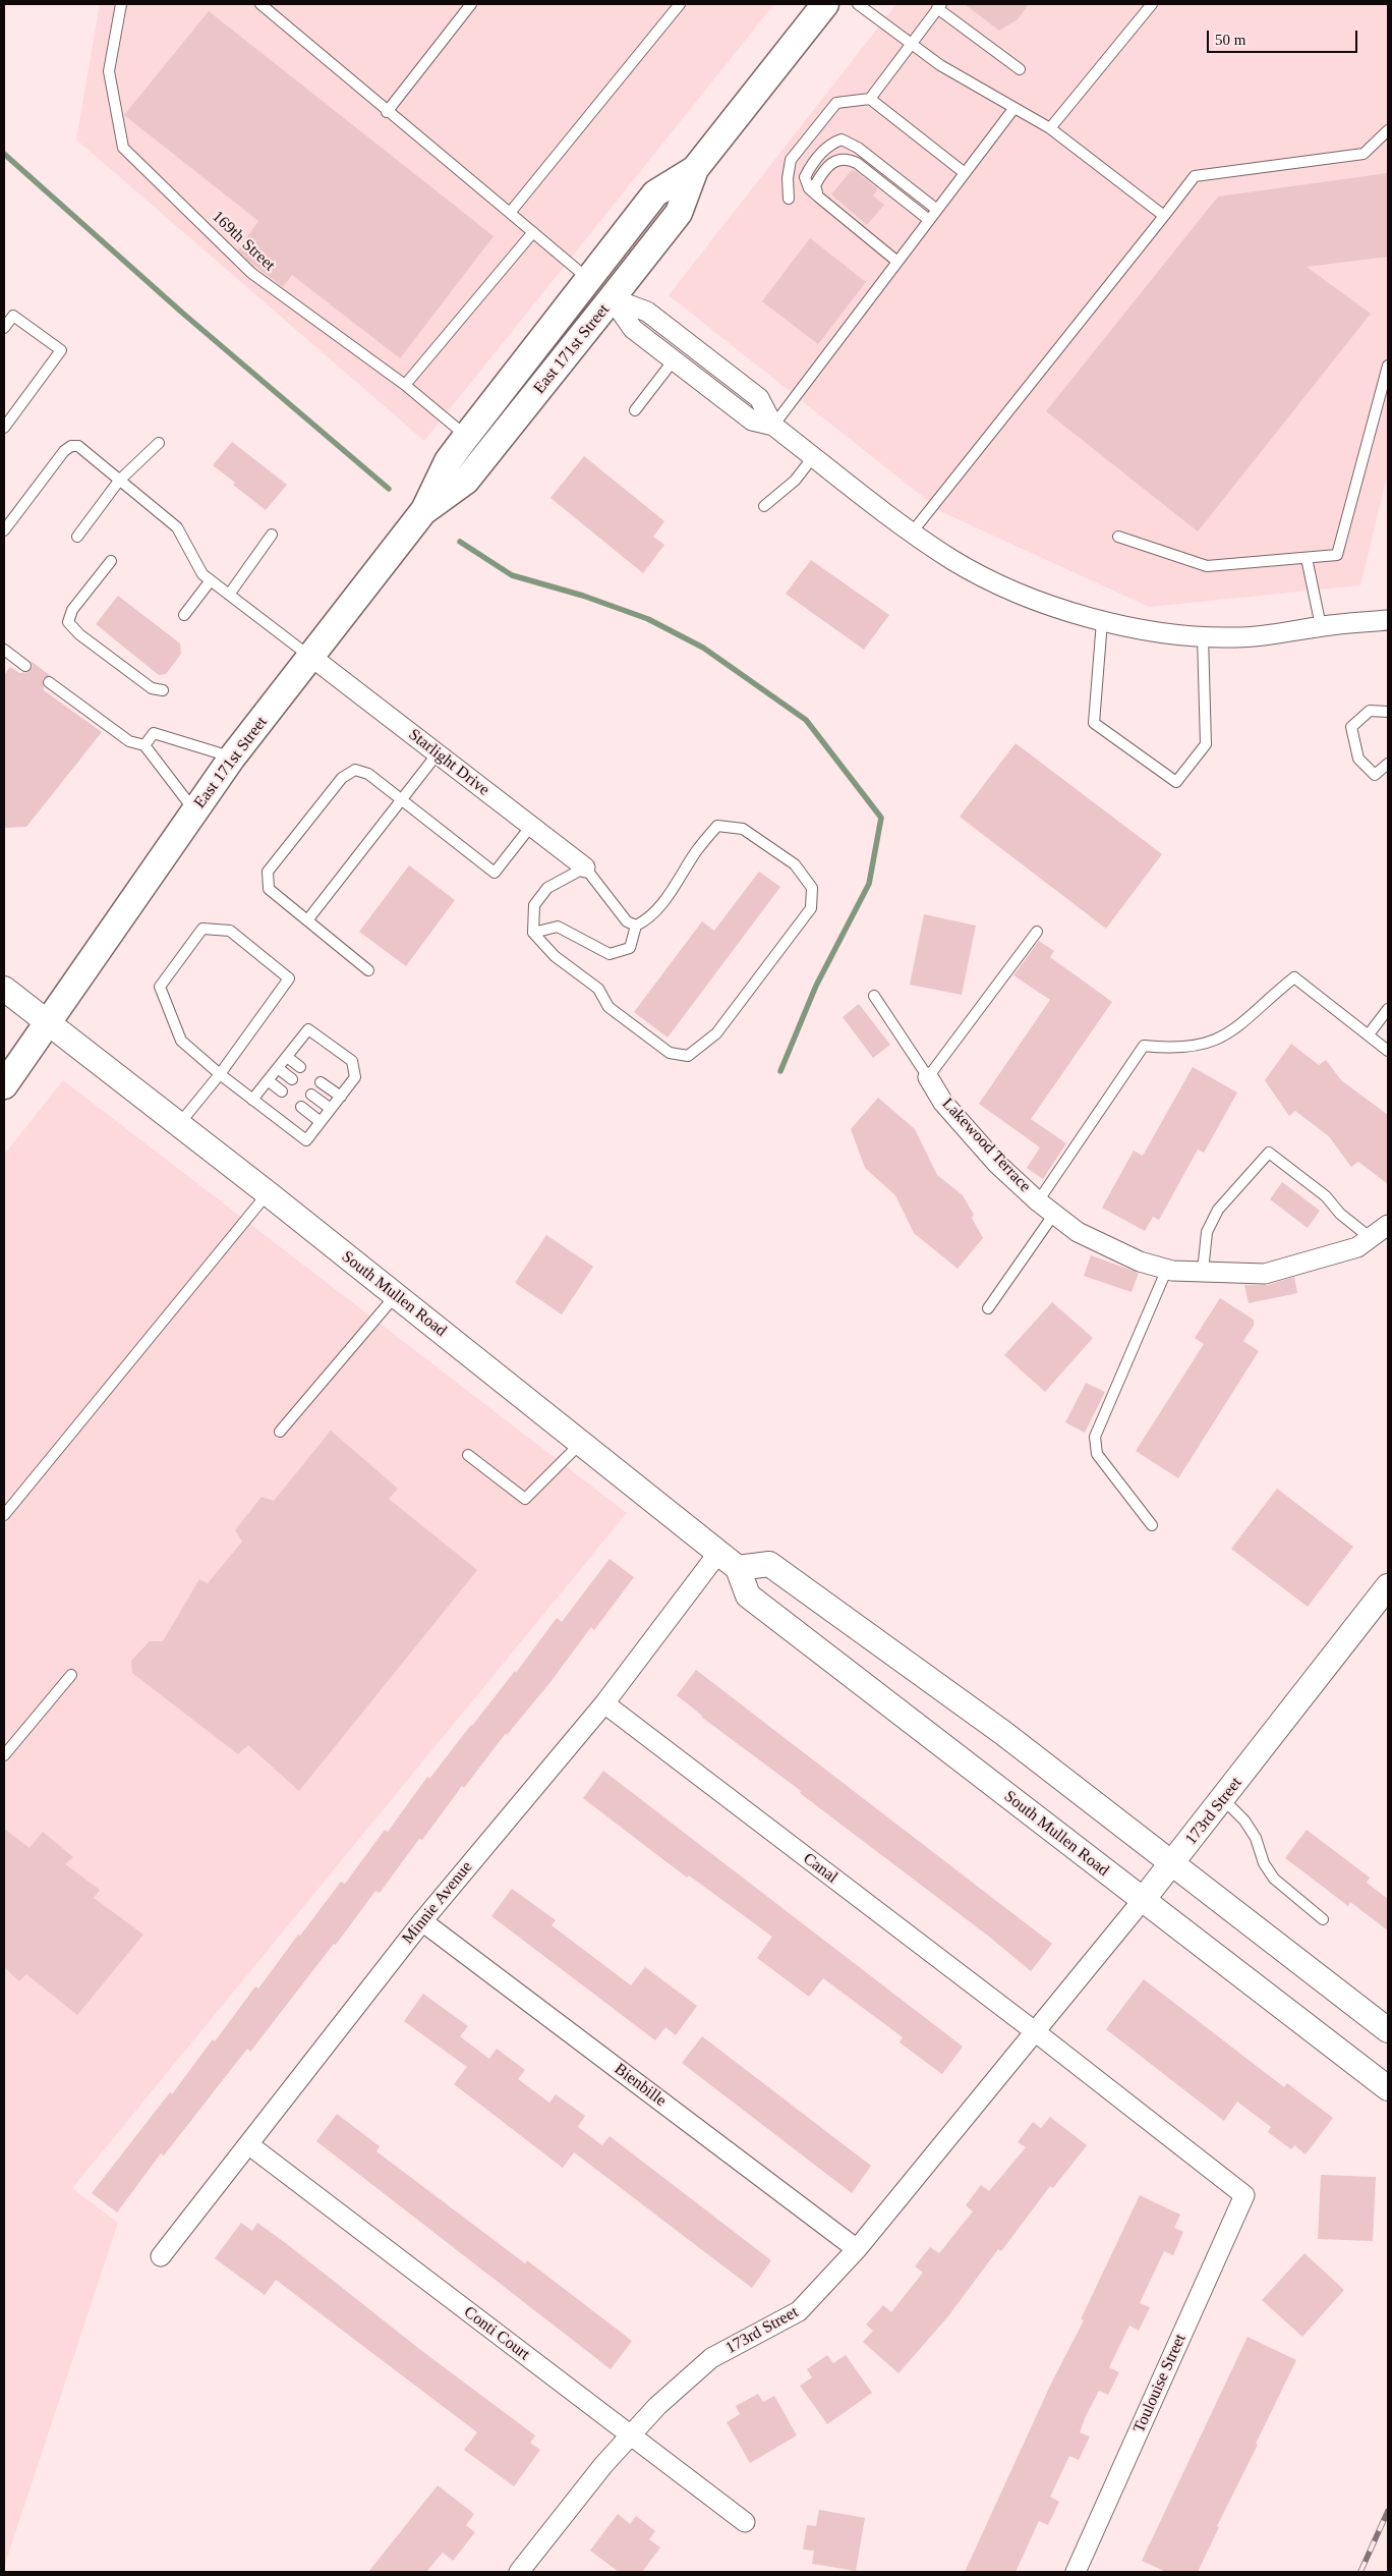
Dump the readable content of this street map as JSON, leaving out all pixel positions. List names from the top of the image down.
{
  "streets": {
    "main road": ["East 171st Street"],
    "street": [
      "Starlight Drive",
      "Lakewood Terrace",
      "South Mullen Road",
      "173rd Street",
      "Canal",
      "Minnie Avenue",
      "Bienbille",
      "Conti Court",
      "Toulouise Street"
    ],
    "lane": ["169th Street"]
  },
  "crossings": [
    ["169th Street", "East 171st Street"],
    ["East 171st Street", "Starlight Drive"],
    ["East 171st Street", "South Mullen Road"],
    ["South Mullen Road", "173rd Street"],
    ["South Mullen Road", "Minnie Avenue"],
    ["173rd Street", "Canal"],
    ["173rd Street", "Bienbille"],
    ["173rd Street", "Conti Court"],
    ["173rd Street", "Toulouise Street"],
    ["Canal", "Minnie Avenue"],
    ["Canal", "Toulouise Street"],
    ["Minnie Avenue", "Bienbille"],
    ["Minnie Avenue", "Conti Court"]
  ],
  "scale_bar": "50 m"
}
